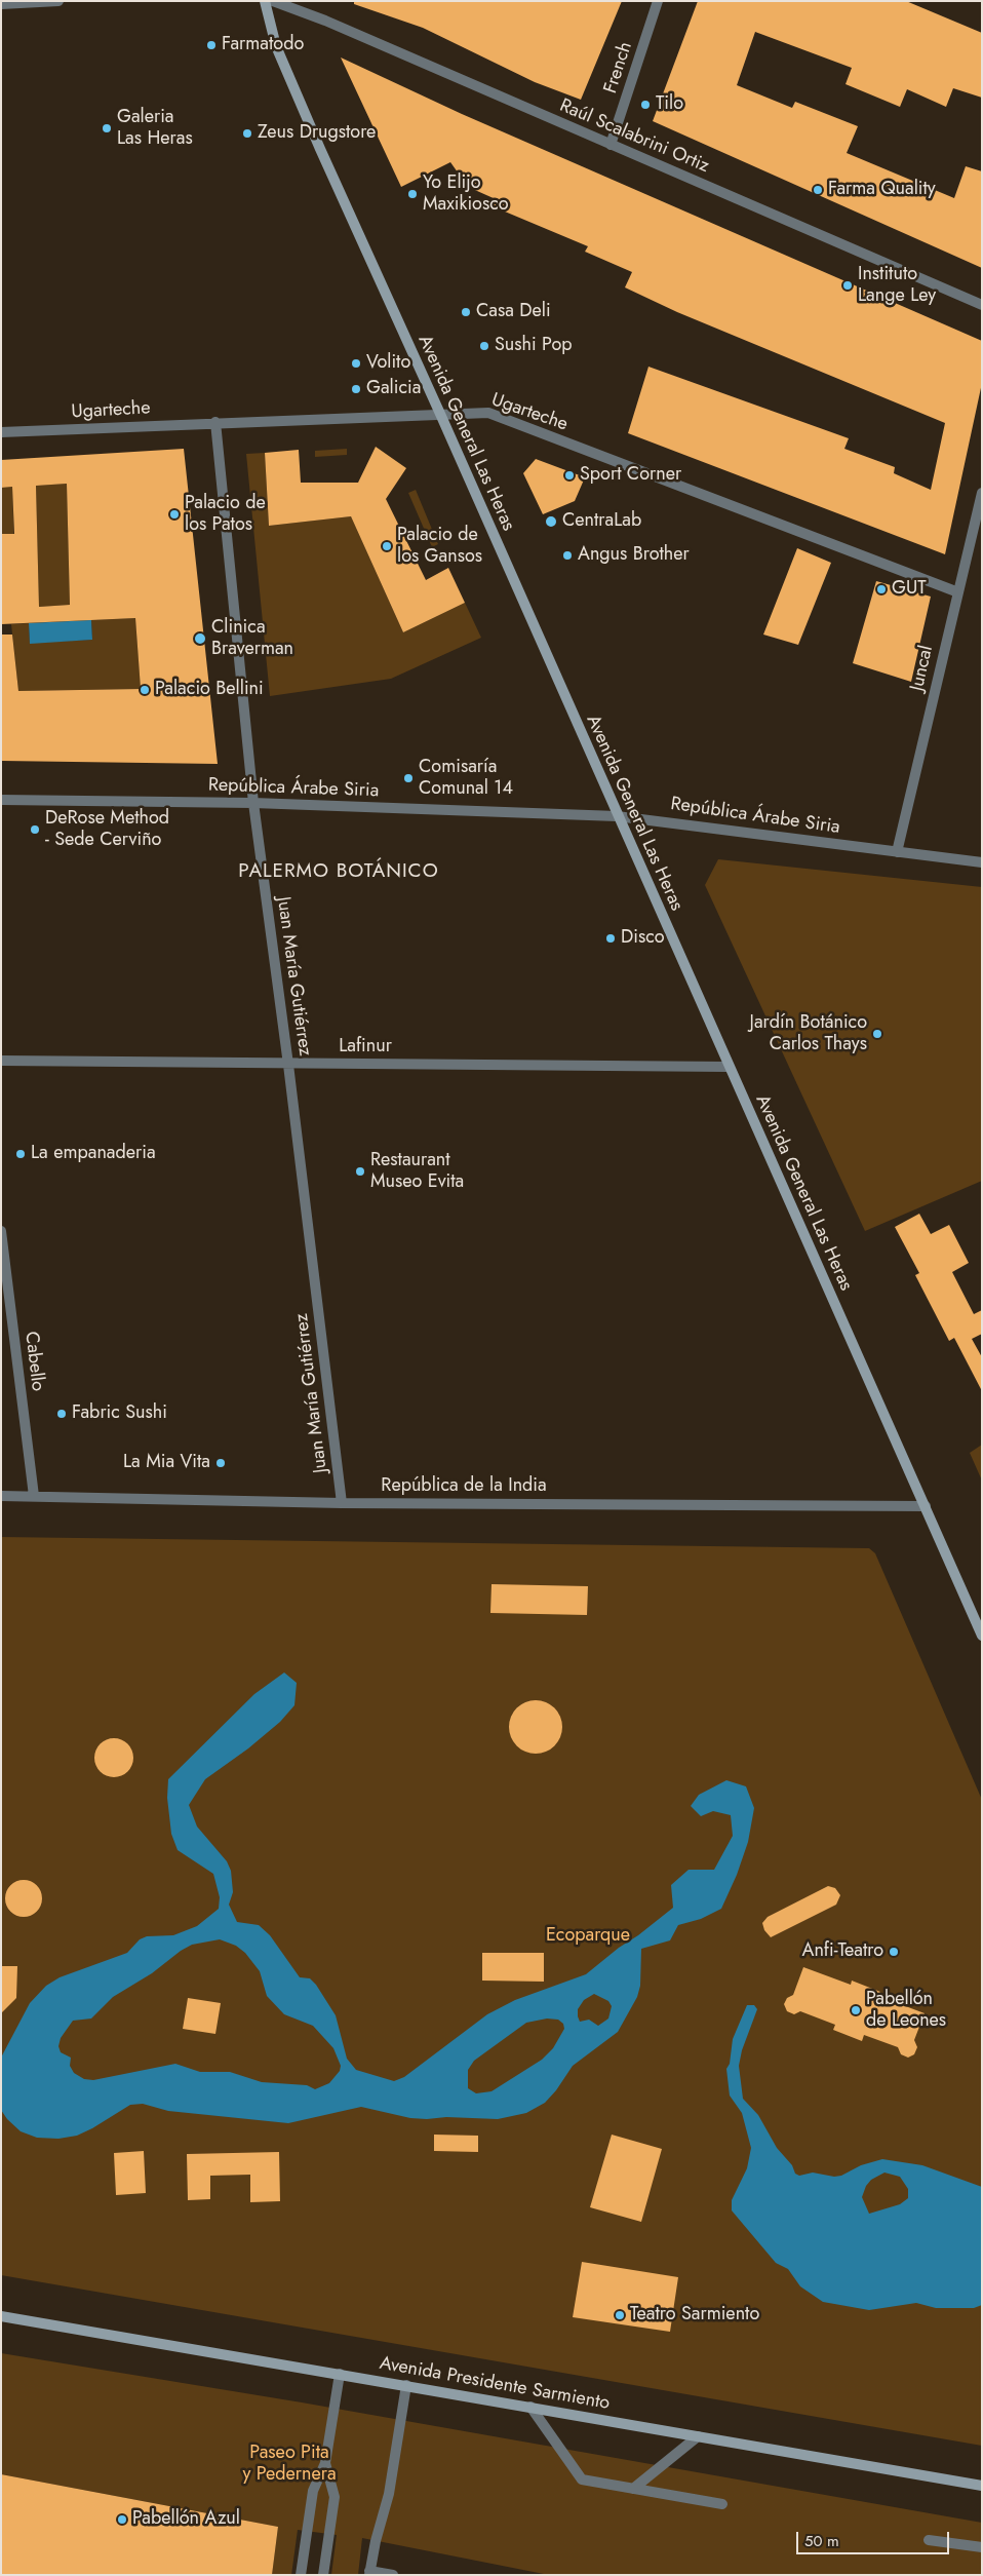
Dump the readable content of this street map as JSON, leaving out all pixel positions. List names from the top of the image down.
{
  "streets": {
    "main road": ["Avenida General Las Heras", "Avenida Presidente Sarmiento"],
    "street": [
      "French",
      "Raúl Scalabrini Ortiz",
      "Ugarteche",
      "Juncal",
      "República Árabe Siria",
      "Juan María Gutiérrez",
      "Lafinur",
      "Cabello",
      "República de la India"
    ]
  },
  "crossings": [
    ["French", "Raúl Scalabrini Ortiz"],
    ["Ugarteche", "Avenida General Las Heras"],
    ["Ugarteche", "Juncal"],
    ["Ugarteche", "Juan María Gutiérrez"],
    ["Avenida General Las Heras", "República Árabe Siria"],
    ["Avenida General Las Heras", "Lafinur"],
    ["Avenida General Las Heras", "República de la India"],
    ["Juncal", "República Árabe Siria"],
    ["República Árabe Siria", "Juan María Gutiérrez"],
    ["Juan María Gutiérrez", "Lafinur"],
    ["Juan María Gutiérrez", "República de la India"],
    ["Cabello", "República de la India"]
  ],
  "districts": ["PALERMO BOTÁNICO"],
  "parks": ["Ecoparque", "Paseo Pita y Pedernera"],
  "places": [
    "Farmatodo",
    "Tilo",
    "Galeria Las Heras",
    "Zeus Drugstore",
    "Farma Quality",
    "Yo Elijo Maxikiosco",
    "Instituto Lange Ley",
    "Casa Deli",
    "Sushi Pop",
    "Volito",
    "Galicia",
    "Sport Corner",
    "Palacio de los Patos",
    "CentraLab",
    "Palacio de los Gansos",
    "Angus Brother",
    "GUT",
    "Clinica Braverman",
    "Palacio Bellini",
    "Comisaría Comunal 14",
    "DeRose Method - Sede Cerviño",
    "Disco",
    "Jardín Botánico Carlos Thays",
    "La empanaderia",
    "Restaurant Museo Evita",
    "Fabric Sushi",
    "La Mia Vita",
    "Anfi-Teatro",
    "Pabellón de Leones",
    "Teatro Sarmiento",
    "Pabellón Azul"
  ],
  "scale_bar": "50 m"
}
